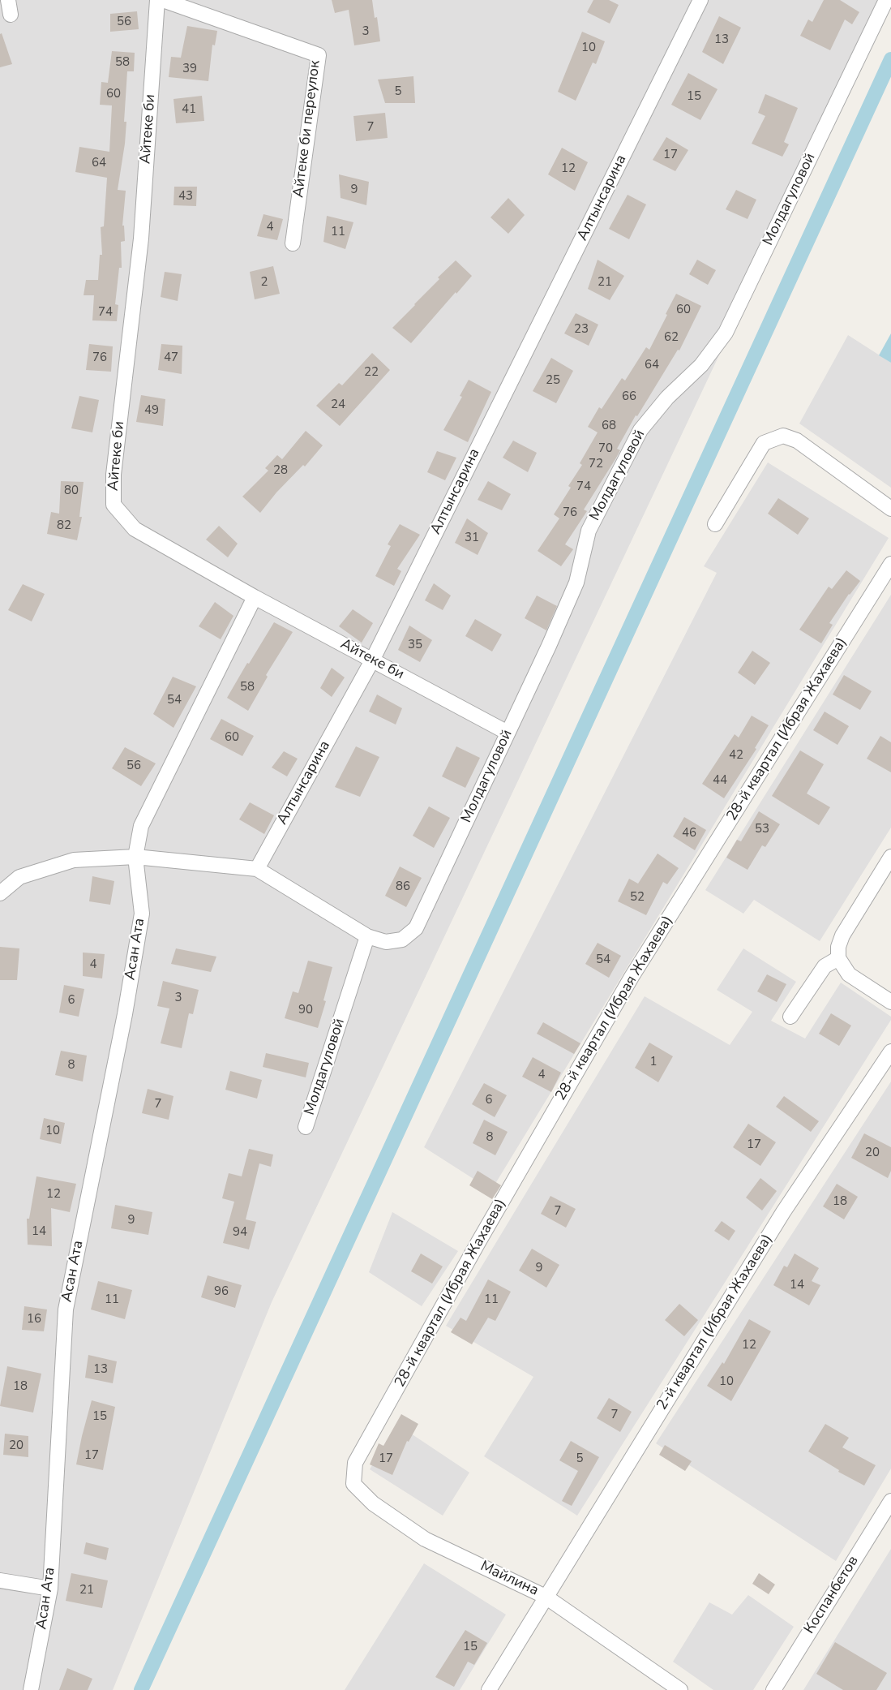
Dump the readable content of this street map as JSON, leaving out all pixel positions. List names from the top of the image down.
{
  "streets": {
    "street": [
      "Айтеке би",
      "Айтеке би переулок",
      "Алтынсарина",
      "Молдагуловой",
      "28-й квартал (Ибрая Жахаева)",
      "Асан Ата",
      "2-й квартал (Ибрая Жахаева)",
      "Майлина",
      "Коспанбетов"
    ]
  },
  "crossings": [
    ["Айтеке би", "Алтынсарина"],
    ["Айтеке би", "Молдагуловой"],
    ["Алтынсарина", "Молдагуловой"],
    ["28-й квартал (Ибрая Жахаева)", "Майлина"],
    ["2-й квартал (Ибрая Жахаева)", "Майлина"]
  ],
  "house_numbers": [
    "56",
    "3",
    "13",
    "10",
    "58",
    "39",
    "5",
    "60",
    "15",
    "41",
    "7",
    "17",
    "64",
    "12",
    "9",
    "43",
    "4",
    "11",
    "2",
    "21",
    "60",
    "74",
    "23",
    "62",
    "76",
    "47",
    "64",
    "22",
    "25",
    "66",
    "24",
    "49",
    "68",
    "70",
    "72",
    "28",
    "74",
    "80",
    "76",
    "82",
    "31",
    "35",
    "58",
    "54",
    "60",
    "42",
    "56",
    "44",
    "53",
    "46",
    "86",
    "52",
    "54",
    "4",
    "3",
    "6",
    "90",
    "1",
    "8",
    "4",
    "6",
    "7",
    "10",
    "8",
    "17",
    "20",
    "12",
    "18",
    "7",
    "9",
    "14",
    "94",
    "9",
    "14",
    "96",
    "11",
    "11",
    "16",
    "12",
    "13",
    "10",
    "18",
    "7",
    "15",
    "20",
    "17",
    "17",
    "5",
    "21",
    "15"
  ]
}
